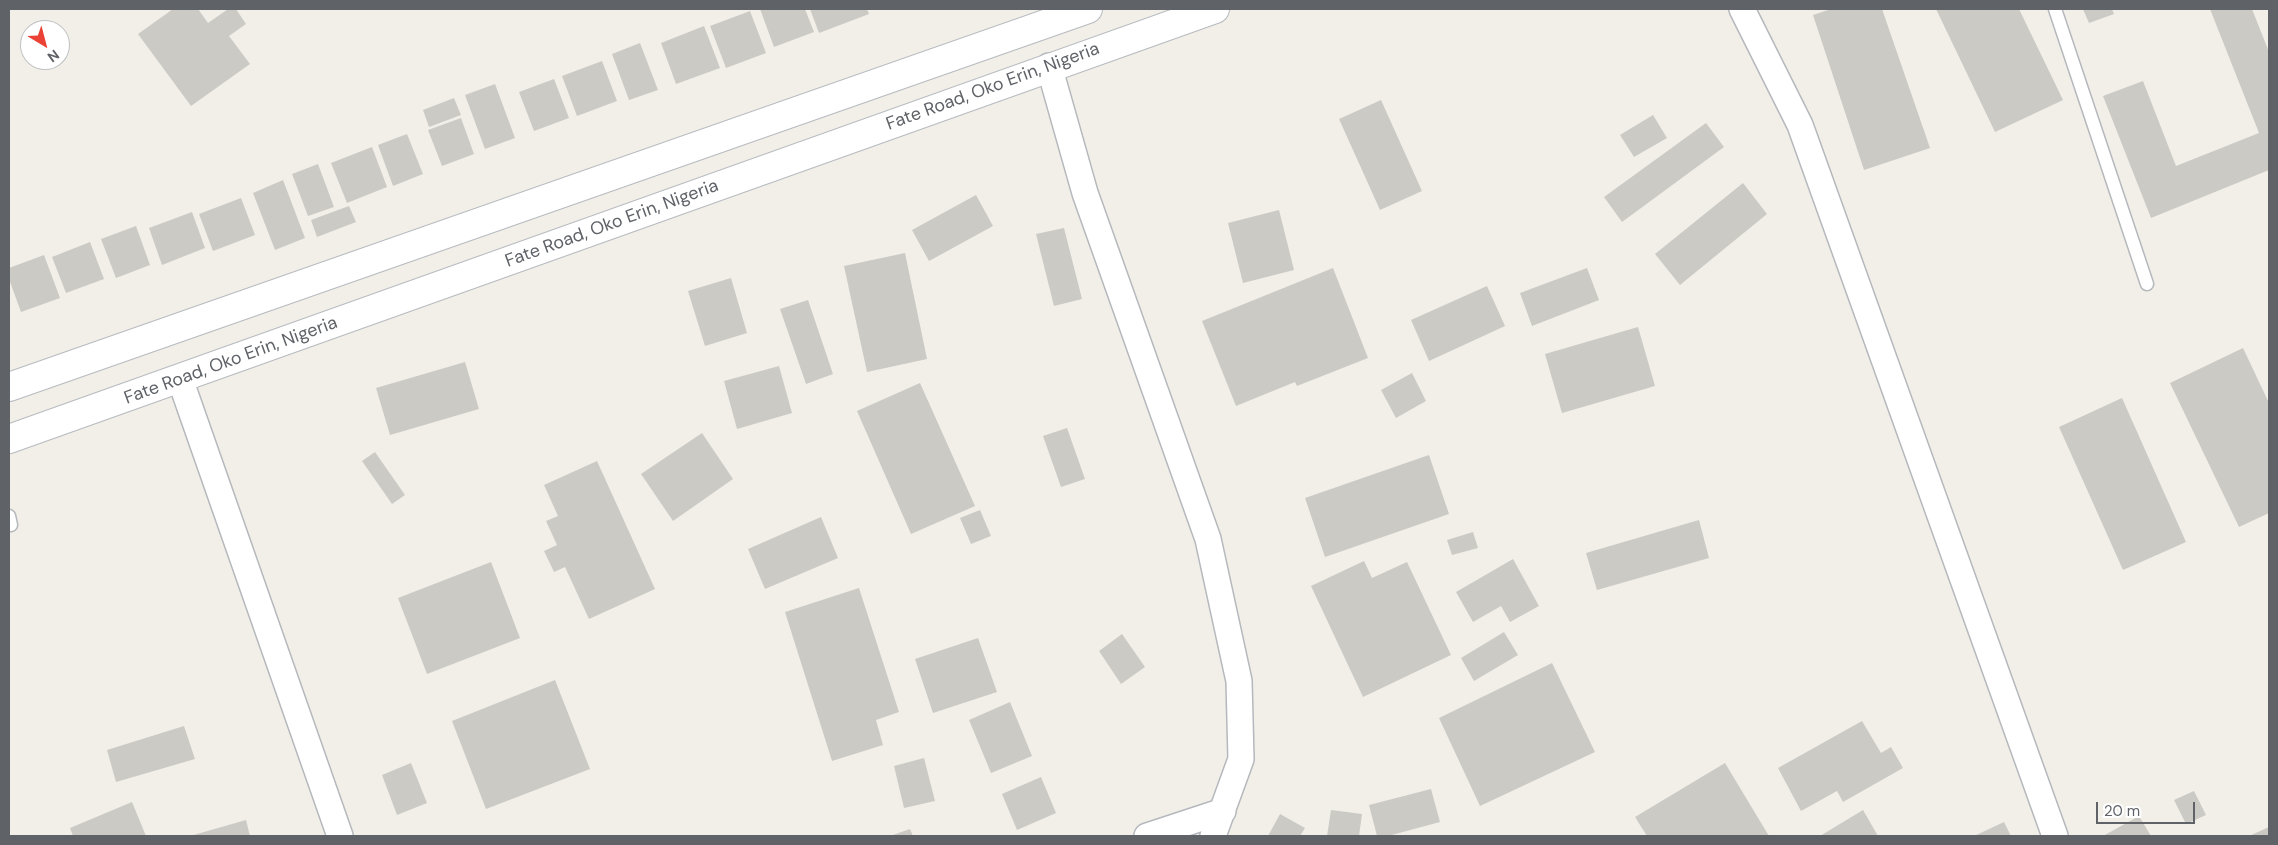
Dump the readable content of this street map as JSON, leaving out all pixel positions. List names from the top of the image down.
{
  "streets": {
    "street": ["Fate Road, Oko Erin, Nigeria"]
  },
  "scale_bar": "20 m",
  "north": "bottom right"
}
